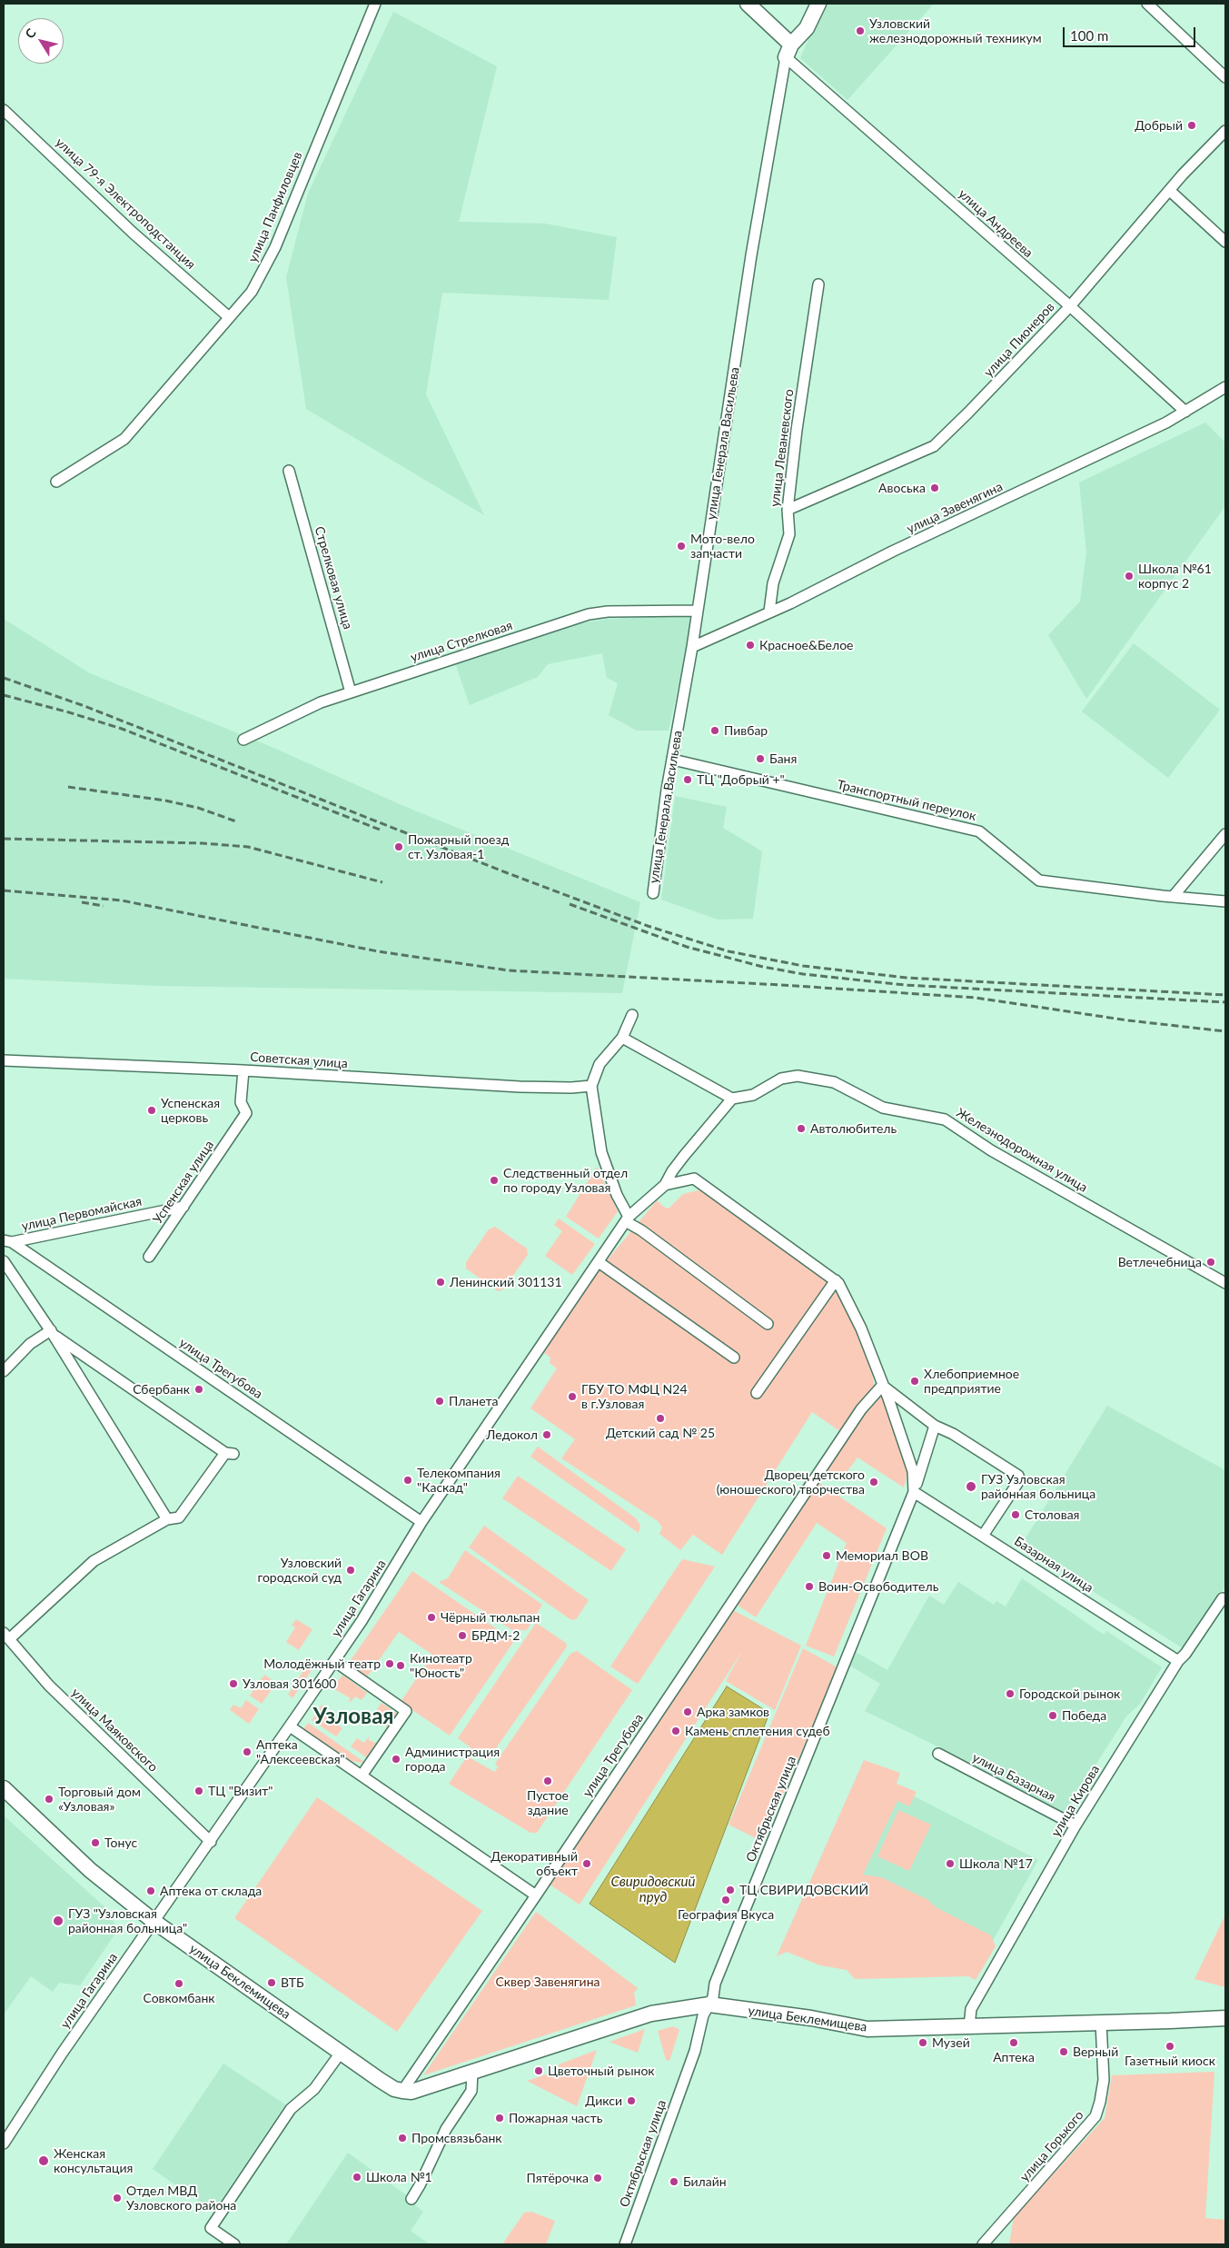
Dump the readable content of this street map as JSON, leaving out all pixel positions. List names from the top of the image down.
{
  "streets": {
    "main road": ["улица Беклемищева"],
    "street": [
      "улица 79-я Электроподстанция",
      "улица Панфиловцев",
      "улица Андреева",
      "улица Пионеров",
      "улица Генерала Васильева",
      "улица Леваневского",
      "улица Завенягина",
      "Стрелковая улица",
      "улица Стрелковая",
      "Транспортный переулок",
      "Советская улица",
      "Железнодорожная улица",
      "Успенская улица",
      "улица Первомайская",
      "улица Трегубова",
      "Базарная улица",
      "улица Гагарина",
      "улица Маяковского",
      "улица Базарная",
      "улица Кирова",
      "Октябрьская улица",
      "улица Горького"
    ]
  },
  "crossings": [
    ["улица 79-я Электроподстанция", "улица Панфиловцев"],
    ["улица Андреева", "улица Пионеров"],
    ["улица Андреева", "улица Генерала Васильева"],
    ["улица Андреева", "улица Завенягина"],
    ["улица Пионеров", "улица Леваневского"],
    ["улица Генерала Васильева", "улица Завенягина"],
    ["улица Генерала Васильева", "улица Стрелковая"],
    ["улица Генерала Васильева", "Транспортный переулок"],
    ["улица Леваневского", "улица Завенягина"],
    ["Стрелковая улица", "улица Стрелковая"],
    ["Советская улица", "Успенская улица"],
    ["Успенская улица", "улица Первомайская"],
    ["улица Первомайская", "улица Трегубова"],
    ["улица Трегубова", "улица Гагарина"],
    ["улица Трегубова", "Октябрьская улица"],
    ["Базарная улица", "улица Кирова"],
    ["Базарная улица", "Октябрьская улица"],
    ["улица Гагарина", "улица Маяковского"],
    ["улица Гагарина", "улица Беклемищева"],
    ["улица Базарная", "улица Кирова"],
    ["улица Кирова", "улица Беклемищева"],
    ["Октябрьская улица", "улица Беклемищева"],
    ["улица Беклемищева", "улица Горького"]
  ],
  "districts": ["Узловая"],
  "water": ["Свиридовский пруд"],
  "parks": ["Сквер Завенягина"],
  "places": [
    "Узловский железнодорожный техникум",
    "Добрый",
    "Авоська",
    "Мото-вело запчасти",
    "Школа №61 корпус 2",
    "Красное&Белое",
    "Пивбар",
    "Баня",
    "ТЦ \"Добрый +\"",
    "Пожарный поезд ст. Узловая-1",
    "Успенская церковь",
    "Автолюбитель",
    "Следственный отдел по городу Узловая",
    "Ветлечебница",
    "Ленинский 301131",
    "Хлебоприемное предприятие",
    "Сбербанк",
    "ГБУ ТО МФЦ N24 в г.Узловая",
    "Планета",
    "Детский сад № 25",
    "Ледокол",
    "Телекомпания \"Каскад\"",
    "Дворец детского (юношеского) творчества",
    "ГУЗ Узловская районная больница",
    "Столовая",
    "Мемориал ВОВ",
    "Узловский городской суд",
    "Воин-Освободитель",
    "Чёрный тюльпан",
    "БРДМ-2",
    "Молодёжный театр",
    "Кинотеатр \"Юность\"",
    "Узловая 301600",
    "Городской рынок",
    "Арка замков",
    "Победа",
    "Камень сплетения судеб",
    "Аптека \"Алексеевская\"",
    "Администрация города",
    "Пустое здание",
    "ТЦ \"Визит\"",
    "Торговый дом «Узловая»",
    "Тонус",
    "Декоративный объект",
    "Школа №17",
    "ТЦ СВИРИДОВСКИЙ",
    "Аптека от склада",
    "География Вкуса",
    "ГУЗ \"Узловская районная больница\"",
    "ВТБ",
    "Совкомбанк",
    "Музей",
    "Аптека",
    "Газетный киоск",
    "Верный",
    "Цветочный рынок",
    "Дикси",
    "Пожарная часть",
    "Промсвязьбанк",
    "Женская консультация",
    "Школа №1",
    "Пятёрочка",
    "Билайн",
    "Отдел МВД Узловского района"
  ],
  "scale_bar": "100 m",
  "north": "top left"
}
